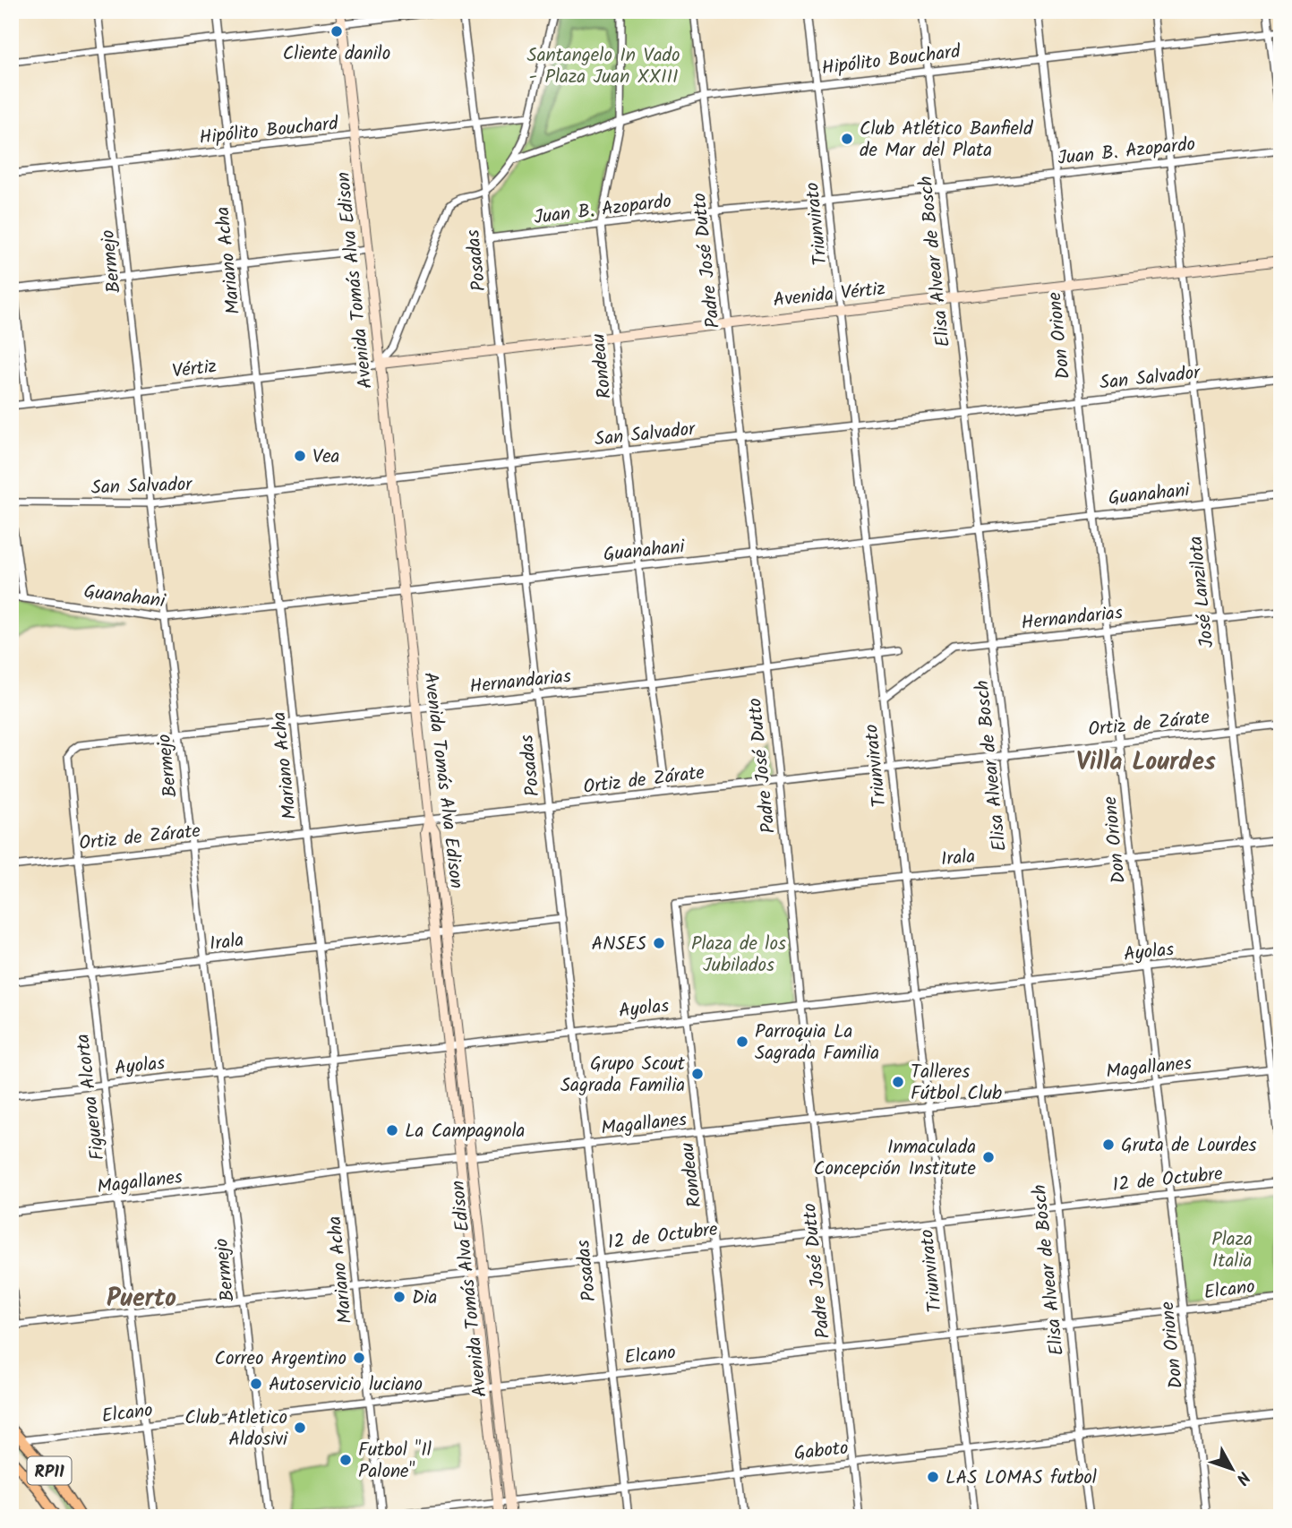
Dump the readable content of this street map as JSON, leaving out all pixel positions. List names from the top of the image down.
{
  "streets": {
    "main road": ["Avenida Tomás Alva Edison", "Avenida Vértiz", "RP11"],
    "street": [
      "Hipólito Bouchard",
      "Juan B. Azopardo",
      "Triunvirato",
      "Mariano Acha",
      "Posadas",
      "Padre José Dutto",
      "Bermejo",
      "Elisa Alvear de Bosch",
      "Don Orione",
      "Rondeau",
      "Vértiz",
      "San Salvador",
      "Guanahani",
      "José Lanzilota",
      "Hernandarias",
      "Ortiz de Zárate",
      "Irala",
      "Ayolas",
      "Magallanes",
      "Figueroa Alcorta",
      "12 de Octubre",
      "Elcano",
      "Gaboto"
    ]
  },
  "crossings": [
    ["Hipólito Bouchard", "Triunvirato"],
    ["Hipólito Bouchard", "Mariano Acha"],
    ["Hipólito Bouchard", "Posadas"],
    ["Hipólito Bouchard", "Padre José Dutto"],
    ["Hipólito Bouchard", "Bermejo"],
    ["Hipólito Bouchard", "Elisa Alvear de Bosch"],
    ["Hipólito Bouchard", "Avenida Tomás Alva Edison"],
    ["Hipólito Bouchard", "Don Orione"],
    ["Hipólito Bouchard", "Rondeau"],
    ["Hipólito Bouchard", "José Lanzilota"],
    ["Juan B. Azopardo", "Triunvirato"],
    ["Juan B. Azopardo", "Posadas"],
    ["Juan B. Azopardo", "Padre José Dutto"],
    ["Juan B. Azopardo", "Elisa Alvear de Bosch"],
    ["Juan B. Azopardo", "Don Orione"],
    ["Juan B. Azopardo", "Rondeau"],
    ["Juan B. Azopardo", "José Lanzilota"],
    ["Triunvirato", "Avenida Vértiz"],
    ["Triunvirato", "San Salvador"],
    ["Triunvirato", "Guanahani"],
    ["Triunvirato", "Hernandarias"],
    ["Triunvirato", "Ortiz de Zárate"],
    ["Triunvirato", "Irala"],
    ["Triunvirato", "Ayolas"],
    ["Triunvirato", "Magallanes"],
    ["Triunvirato", "12 de Octubre"],
    ["Triunvirato", "Elcano"],
    ["Triunvirato", "Gaboto"],
    ["Mariano Acha", "Vértiz"],
    ["Mariano Acha", "San Salvador"],
    ["Mariano Acha", "Guanahani"],
    ["Mariano Acha", "Hernandarias"],
    ["Mariano Acha", "Ortiz de Zárate"],
    ["Mariano Acha", "Irala"],
    ["Mariano Acha", "Ayolas"],
    ["Mariano Acha", "Magallanes"],
    ["Mariano Acha", "12 de Octubre"],
    ["Mariano Acha", "Elcano"],
    ["Mariano Acha", "Gaboto"],
    ["Posadas", "Avenida Vértiz"],
    ["Posadas", "San Salvador"],
    ["Posadas", "Guanahani"],
    ["Posadas", "Hernandarias"],
    ["Posadas", "Ortiz de Zárate"],
    ["Posadas", "Irala"],
    ["Posadas", "Ayolas"],
    ["Posadas", "Magallanes"],
    ["Posadas", "12 de Octubre"],
    ["Posadas", "Elcano"],
    ["Posadas", "Gaboto"],
    ["Padre José Dutto", "Avenida Vértiz"],
    ["Padre José Dutto", "San Salvador"],
    ["Padre José Dutto", "Guanahani"],
    ["Padre José Dutto", "Hernandarias"],
    ["Padre José Dutto", "Ortiz de Zárate"],
    ["Padre José Dutto", "Irala"],
    ["Padre José Dutto", "Ayolas"],
    ["Padre José Dutto", "Magallanes"],
    ["Padre José Dutto", "12 de Octubre"],
    ["Padre José Dutto", "Elcano"],
    ["Padre José Dutto", "Gaboto"],
    ["Bermejo", "Vértiz"],
    ["Bermejo", "San Salvador"],
    ["Bermejo", "Guanahani"],
    ["Bermejo", "Hernandarias"],
    ["Bermejo", "Ortiz de Zárate"],
    ["Bermejo", "Irala"],
    ["Bermejo", "Ayolas"],
    ["Bermejo", "Magallanes"],
    ["Bermejo", "12 de Octubre"],
    ["Bermejo", "Elcano"],
    ["Elisa Alvear de Bosch", "Avenida Vértiz"],
    ["Elisa Alvear de Bosch", "San Salvador"],
    ["Elisa Alvear de Bosch", "Guanahani"],
    ["Elisa Alvear de Bosch", "Hernandarias"],
    ["Elisa Alvear de Bosch", "Ortiz de Zárate"],
    ["Elisa Alvear de Bosch", "Irala"],
    ["Elisa Alvear de Bosch", "Ayolas"],
    ["Elisa Alvear de Bosch", "Magallanes"],
    ["Elisa Alvear de Bosch", "12 de Octubre"],
    ["Elisa Alvear de Bosch", "Elcano"],
    ["Elisa Alvear de Bosch", "Gaboto"],
    ["Avenida Tomás Alva Edison", "Avenida Vértiz"],
    ["Avenida Tomás Alva Edison", "Vértiz"],
    ["Avenida Tomás Alva Edison", "San Salvador"],
    ["Avenida Tomás Alva Edison", "Guanahani"],
    ["Avenida Tomás Alva Edison", "Hernandarias"],
    ["Avenida Tomás Alva Edison", "Ortiz de Zárate"],
    ["Avenida Tomás Alva Edison", "Irala"],
    ["Avenida Tomás Alva Edison", "Ayolas"],
    ["Avenida Tomás Alva Edison", "Magallanes"],
    ["Avenida Tomás Alva Edison", "12 de Octubre"],
    ["Avenida Tomás Alva Edison", "Elcano"],
    ["Avenida Tomás Alva Edison", "Gaboto"],
    ["Avenida Vértiz", "Don Orione"],
    ["Avenida Vértiz", "Rondeau"],
    ["Avenida Vértiz", "Vértiz"],
    ["Avenida Vértiz", "José Lanzilota"],
    ["Don Orione", "San Salvador"],
    ["Don Orione", "Guanahani"],
    ["Don Orione", "Hernandarias"],
    ["Don Orione", "Ortiz de Zárate"],
    ["Don Orione", "Irala"],
    ["Don Orione", "Ayolas"],
    ["Don Orione", "Magallanes"],
    ["Don Orione", "12 de Octubre"],
    ["Don Orione", "Elcano"],
    ["Don Orione", "Gaboto"],
    ["Rondeau", "San Salvador"],
    ["Rondeau", "Guanahani"],
    ["Rondeau", "Hernandarias"],
    ["Rondeau", "Ortiz de Zárate"],
    ["Rondeau", "Irala"],
    ["Rondeau", "Ayolas"],
    ["Rondeau", "Magallanes"],
    ["Rondeau", "12 de Octubre"],
    ["Rondeau", "Elcano"],
    ["Rondeau", "Gaboto"],
    ["San Salvador", "José Lanzilota"],
    ["Guanahani", "José Lanzilota"],
    ["José Lanzilota", "Hernandarias"],
    ["José Lanzilota", "Ortiz de Zárate"],
    ["José Lanzilota", "Irala"],
    ["José Lanzilota", "Ayolas"],
    ["José Lanzilota", "Magallanes"],
    ["Hernandarias", "Figueroa Alcorta"],
    ["Ortiz de Zárate", "Figueroa Alcorta"],
    ["Irala", "Figueroa Alcorta"],
    ["Ayolas", "Figueroa Alcorta"],
    ["Magallanes", "Figueroa Alcorta"],
    ["Figueroa Alcorta", "12 de Octubre"],
    ["Figueroa Alcorta", "Elcano"],
    ["Elcano", "RP11"]
  ],
  "districts": ["Villa Lourdes", "Puerto"],
  "parks": ["Santangelo In Vado - Plaza Juan XXIII", "Plaza de los Jubilados", "Plaza Italia"],
  "places": [
    "Cliente danilo",
    "Club Atlético Banfield de Mar del Plata",
    "Vea",
    "ANSES",
    "Parroquia La Sagrada Familia",
    "Grupo Scout Sagrada Familia",
    "Talleres Fútbol Club",
    "La Campagnola",
    "Gruta de Lourdes",
    "Inmaculada Concepción Institute",
    "Dia",
    "Correo Argentino",
    "Autoservicio luciano",
    "Club Atletico Aldosivi",
    "Futbol \"Il Palone\"",
    "LAS LOMAS futbol"
  ],
  "north": "bottom right"
}
